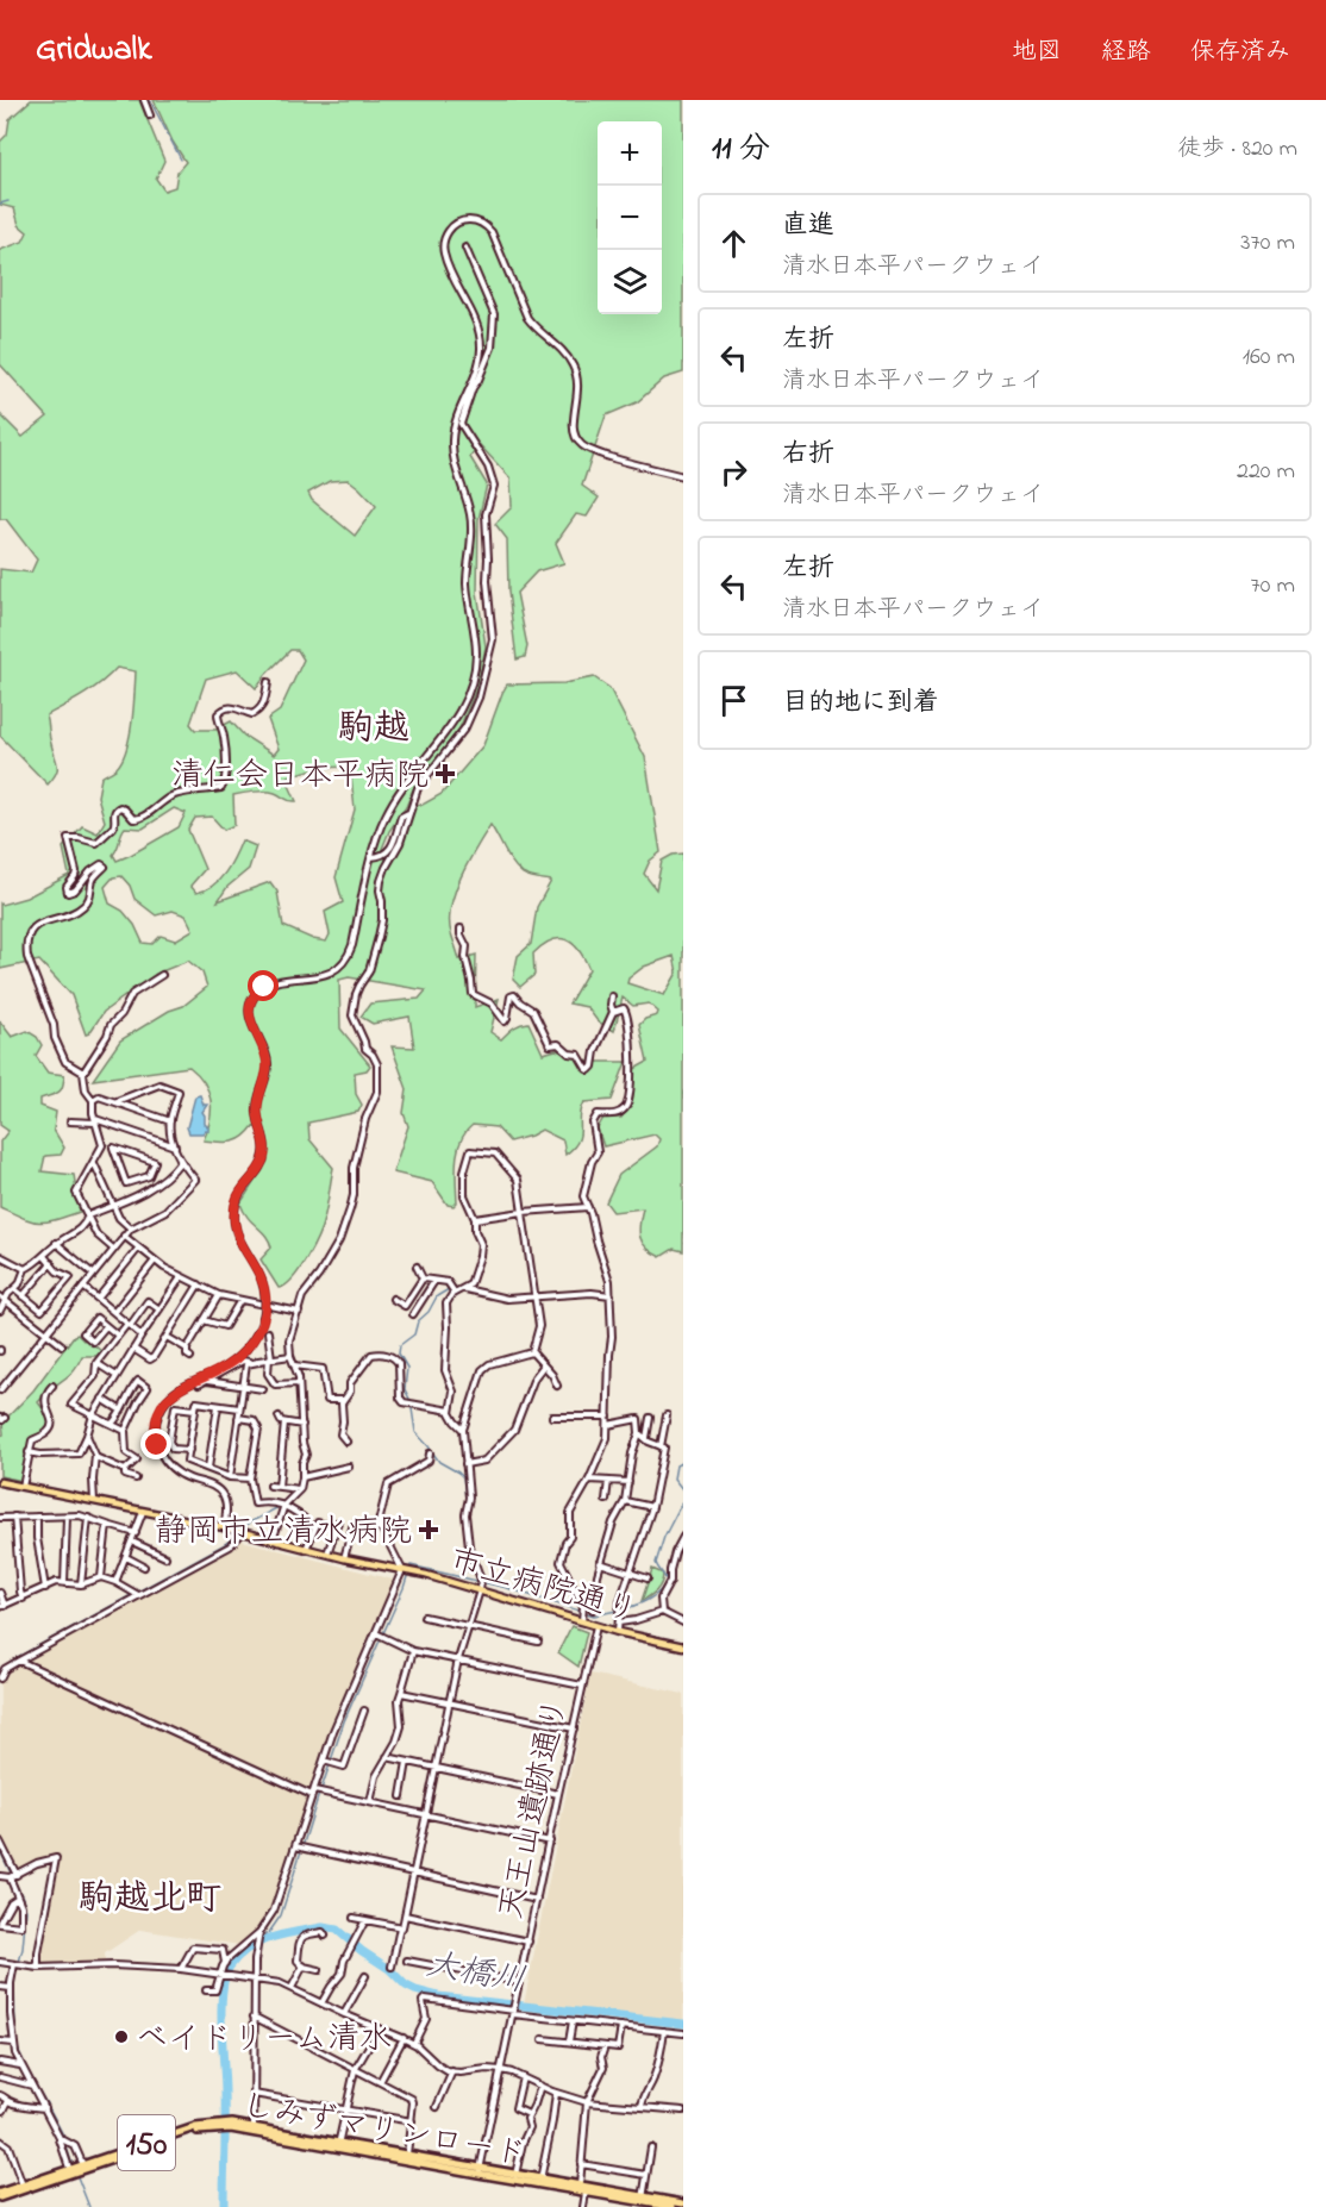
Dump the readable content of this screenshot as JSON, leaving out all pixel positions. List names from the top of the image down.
{
  "streets": {
    "highway": ["しみずマリンロード", "150"],
    "main road": ["市立病院通り"],
    "street": ["天王山遺跡通り"]
  },
  "crossings": [
    ["市立病院通り", "天王山遺跡通り"]
  ],
  "districts": ["駒越", "駒越北町"],
  "water": ["大橋川"],
  "places": {
    "health": ["清仁会日本平病院", "静岡市立清水病院"],
    "other": ["ベイドリーム清水"]
  },
  "page": {
    "header": "Gridwalk",
    "nav": ["地図", "経路", "保存済み"],
    "heading": ["11 分", "徒歩 · 820 m"],
    "map_buttons": ["+", "−"],
    "list": [
      ["直進", "清水日本平パークウェイ", "370 m"],
      ["左折", "清水日本平パークウェイ", "160 m"],
      ["右折", "清水日本平パークウェイ", "220 m"],
      ["左折", "清水日本平パークウェイ", "70 m"],
      "目的地に到着"
    ]
  }
}
